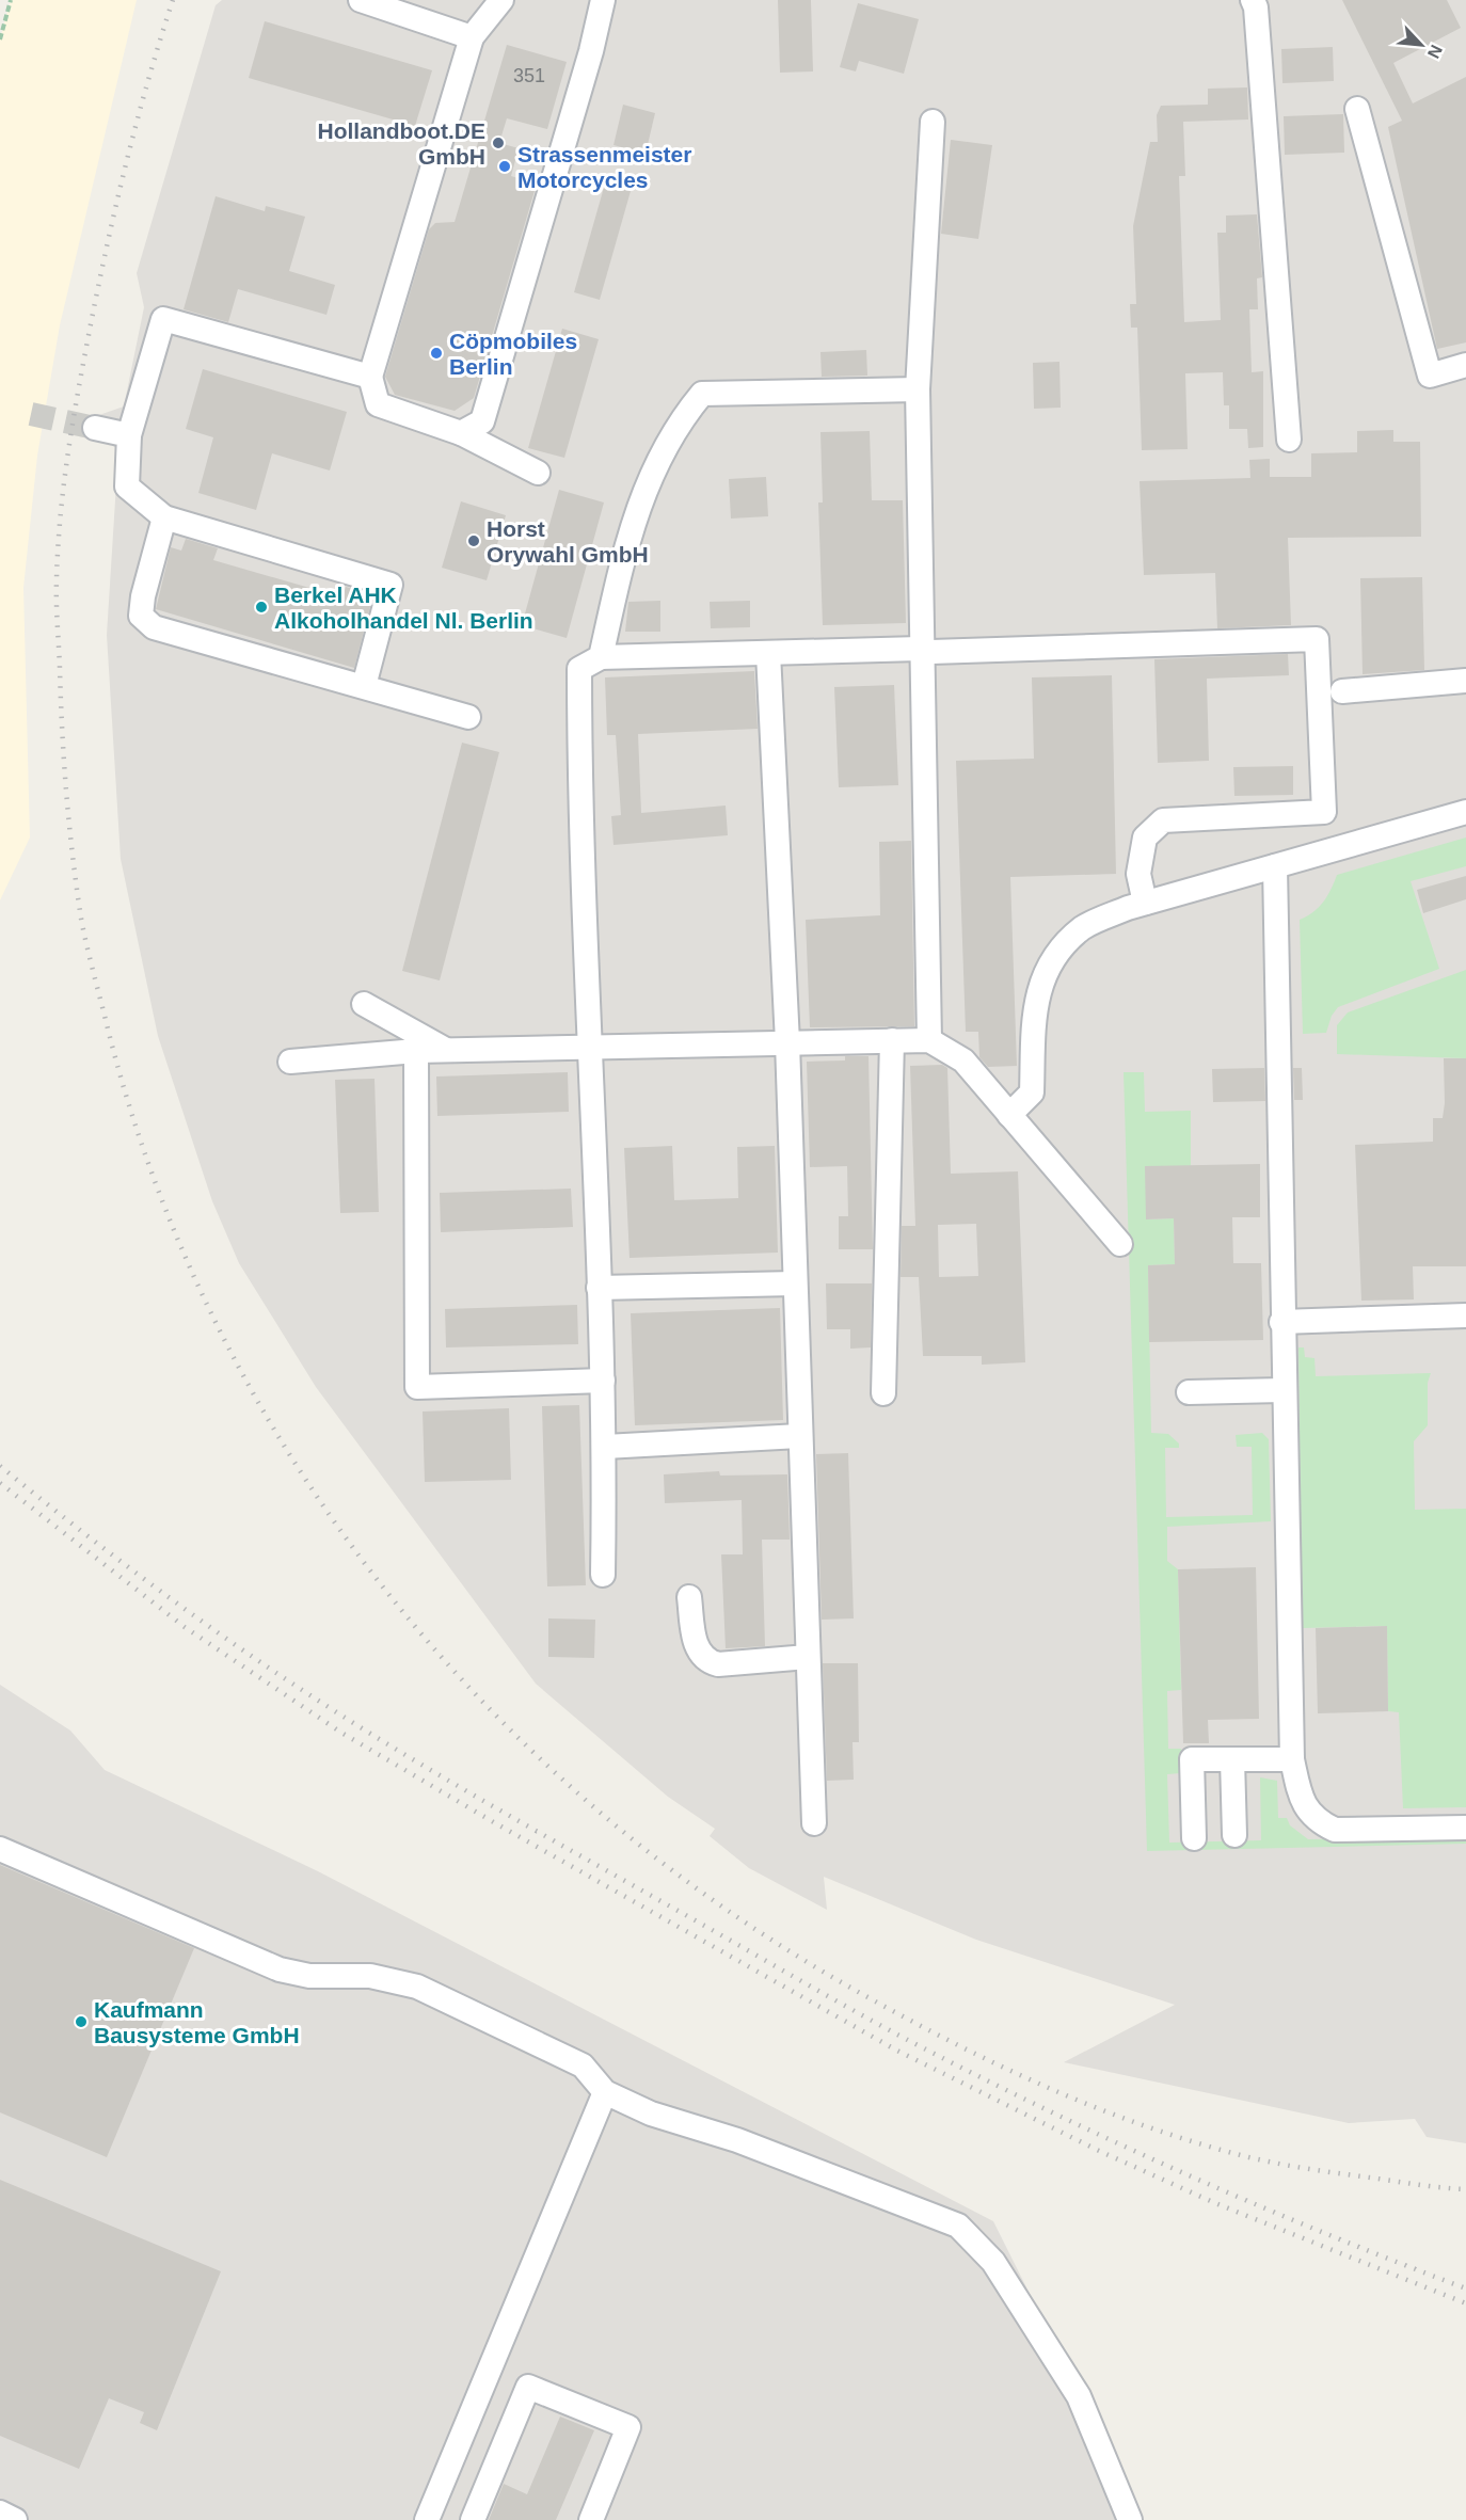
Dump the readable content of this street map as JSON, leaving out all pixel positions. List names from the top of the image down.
{
  "places": [
    "Hollandboot.DE GmbH",
    "Strassenmeister Motorcycles",
    "Cöpmobiles Berlin",
    "Horst Orywahl GmbH",
    "Berkel AHK Alkoholhandel Nl. Berlin",
    "Kaufmann Bausysteme GmbH"
  ],
  "house_numbers": ["351"],
  "north": "bottom right"
}
